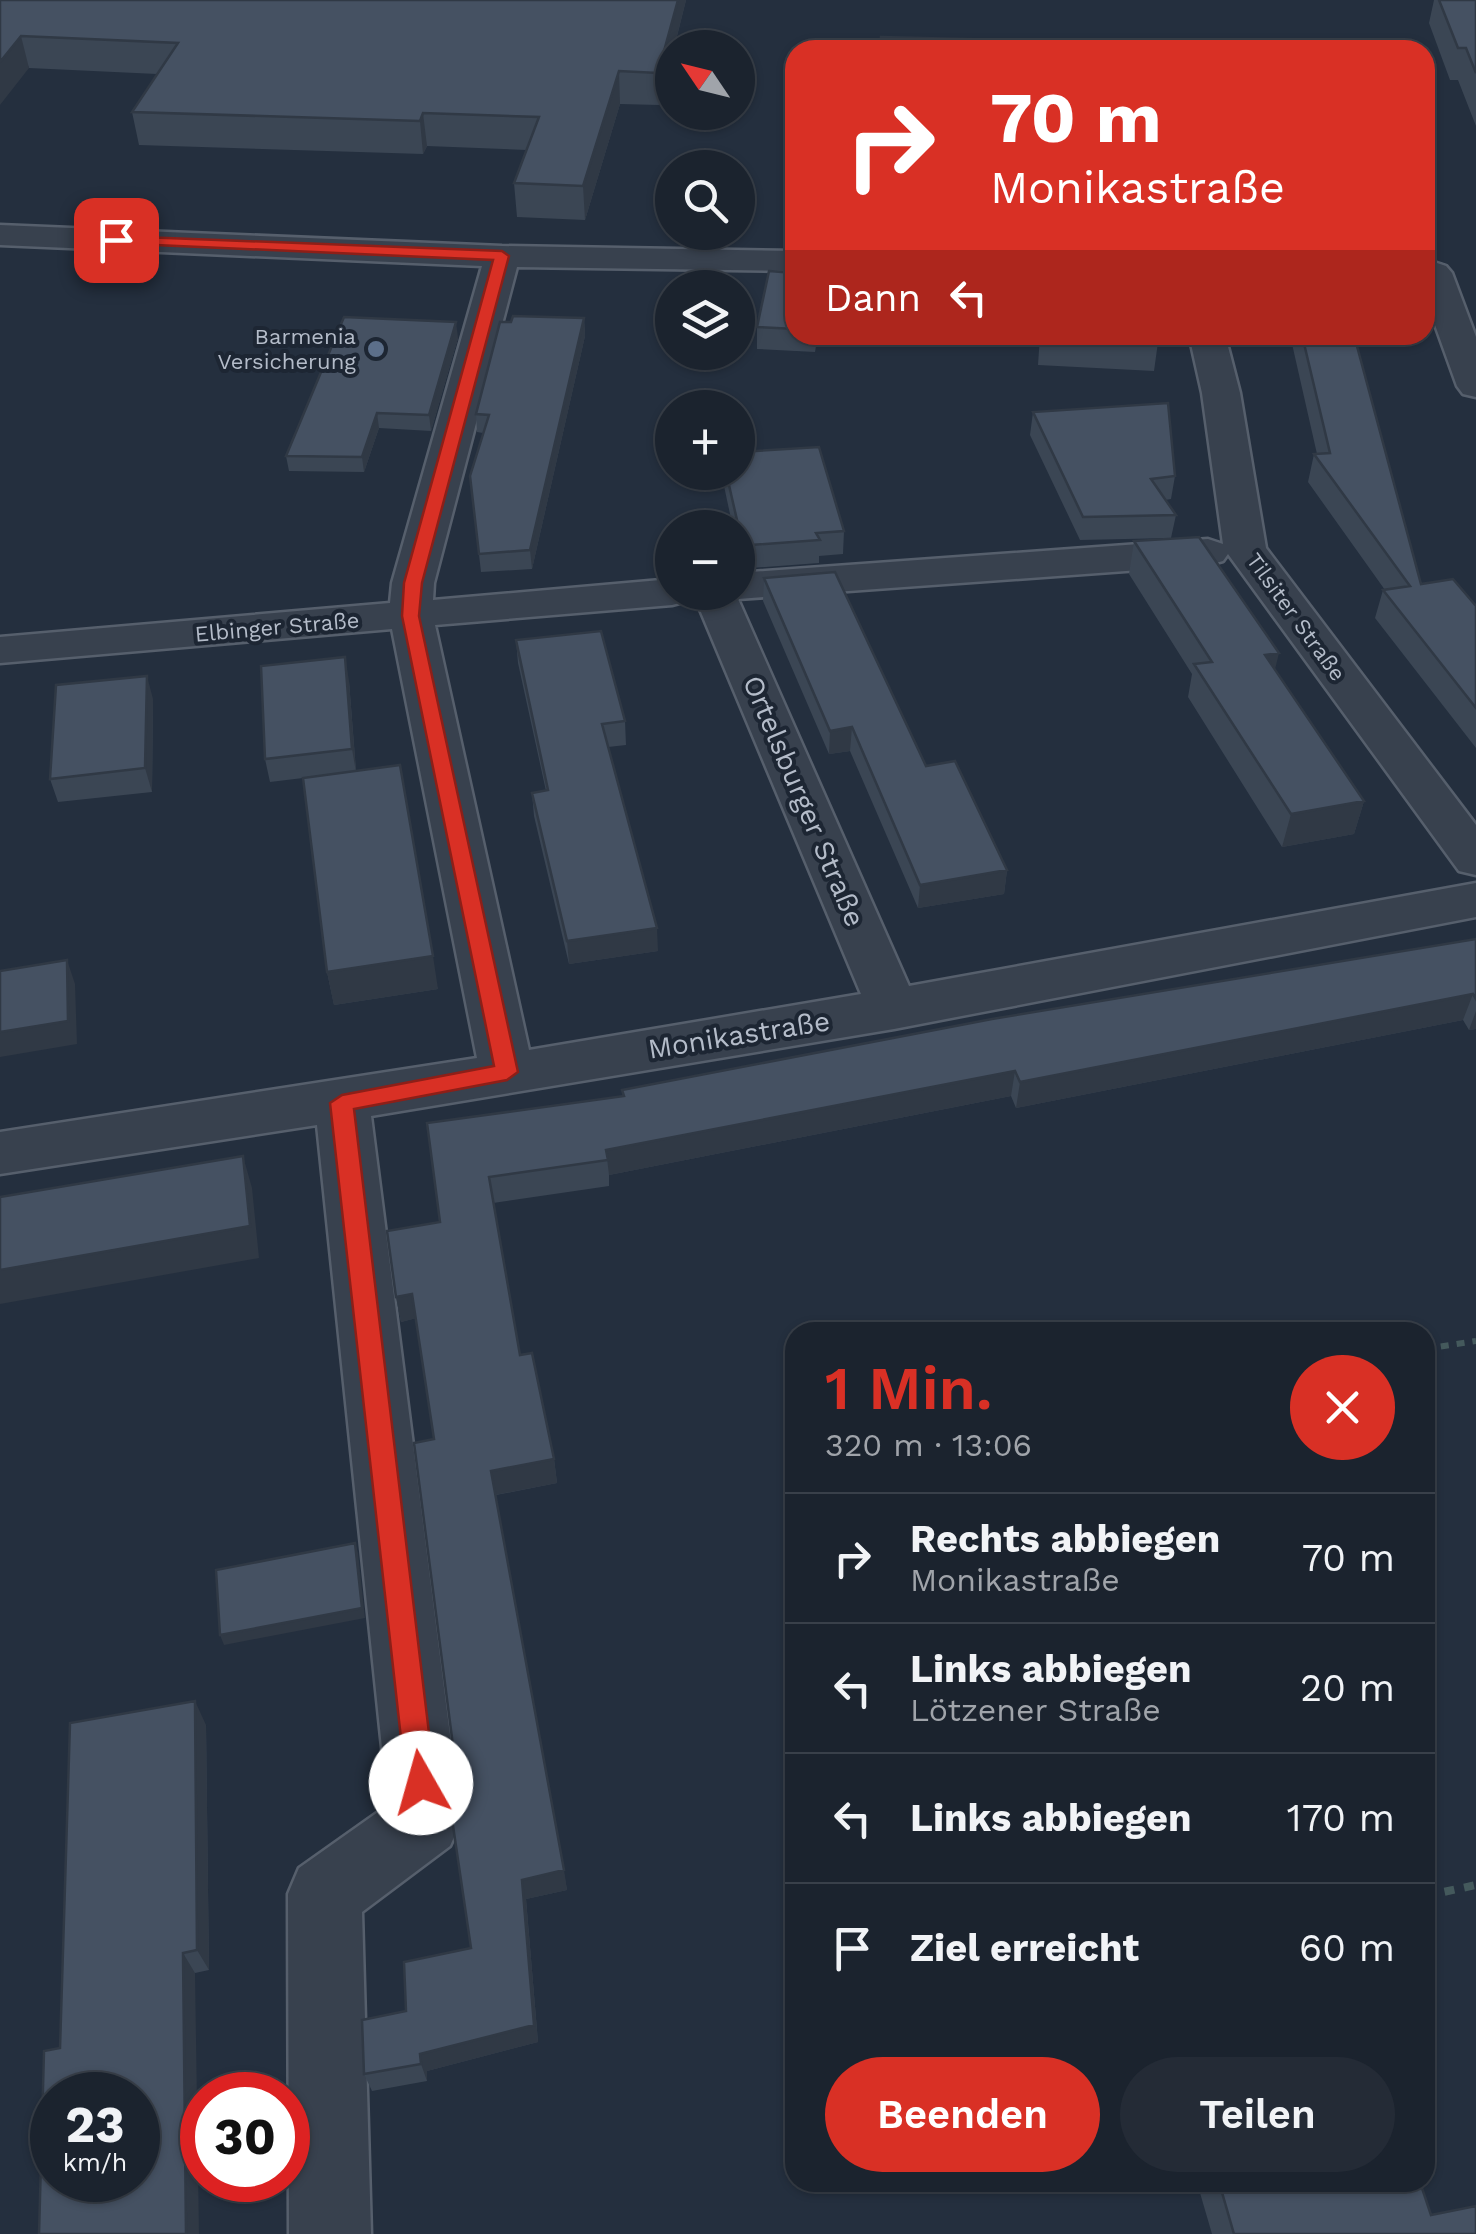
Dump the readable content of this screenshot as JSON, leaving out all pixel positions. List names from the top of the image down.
{
  "streets": {
    "street": [
      "Tilsiter Straße",
      "Elbinger Straße",
      "Ortelsburger Straße",
      "Monikastraße"
    ]
  },
  "crossings": [
    ["Ortelsburger Straße", "Monikastraße"]
  ],
  "places": ["Barmenia Versicherung"],
  "north": "top left",
  "page": {
    "map_buttons": ["+", "−"],
    "turn": ["70 m", "Monikastraße"],
    "then": "Dann",
    "heading": ["1 Min.", "320 m · 13:06"],
    "list": [
      {
        "name": "Rechts abbiegen",
        "note": "Monikastraße",
        "value": "70 m"
      },
      {
        "name": "Links abbiegen",
        "note": "Lötzener Straße",
        "value": "20 m"
      },
      {
        "name": "Links abbiegen",
        "value": "170 m"
      },
      {
        "name": "Ziel erreicht",
        "value": "60 m"
      }
    ],
    "buttons": ["Beenden", "Teilen"],
    "speed": "23 km/h",
    "limit": "30"
  }
}
